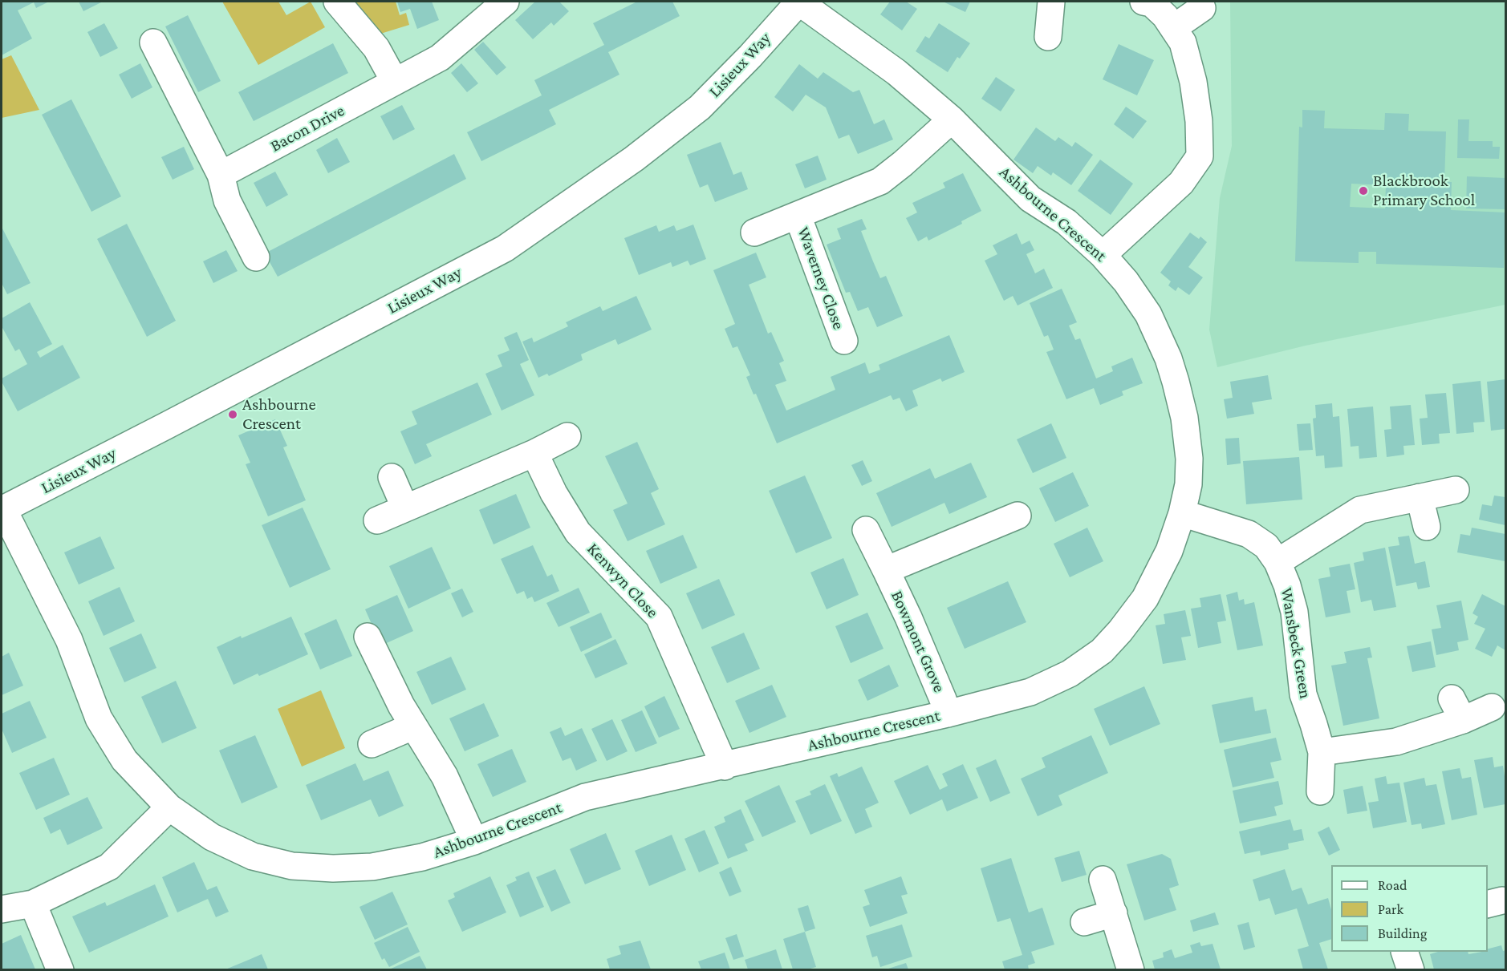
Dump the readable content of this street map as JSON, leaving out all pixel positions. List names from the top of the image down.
{
  "streets": {
    "street": [
      "Lisieux Way",
      "Bacon Drive",
      "Ashbourne Crescent",
      "Waverney Close",
      "Kenwyn Close",
      "Bowmont Grove",
      "Wansbeck Green"
    ]
  },
  "crossings": [
    ["Lisieux Way", "Ashbourne Crescent"],
    ["Ashbourne Crescent", "Waverney Close"],
    ["Ashbourne Crescent", "Kenwyn Close"],
    ["Ashbourne Crescent", "Bowmont Grove"],
    ["Ashbourne Crescent", "Wansbeck Green"]
  ],
  "places": ["Blackbrook Primary School", "Ashbourne Crescent"],
  "legend": ["Road", "Park", "Building"]
}
